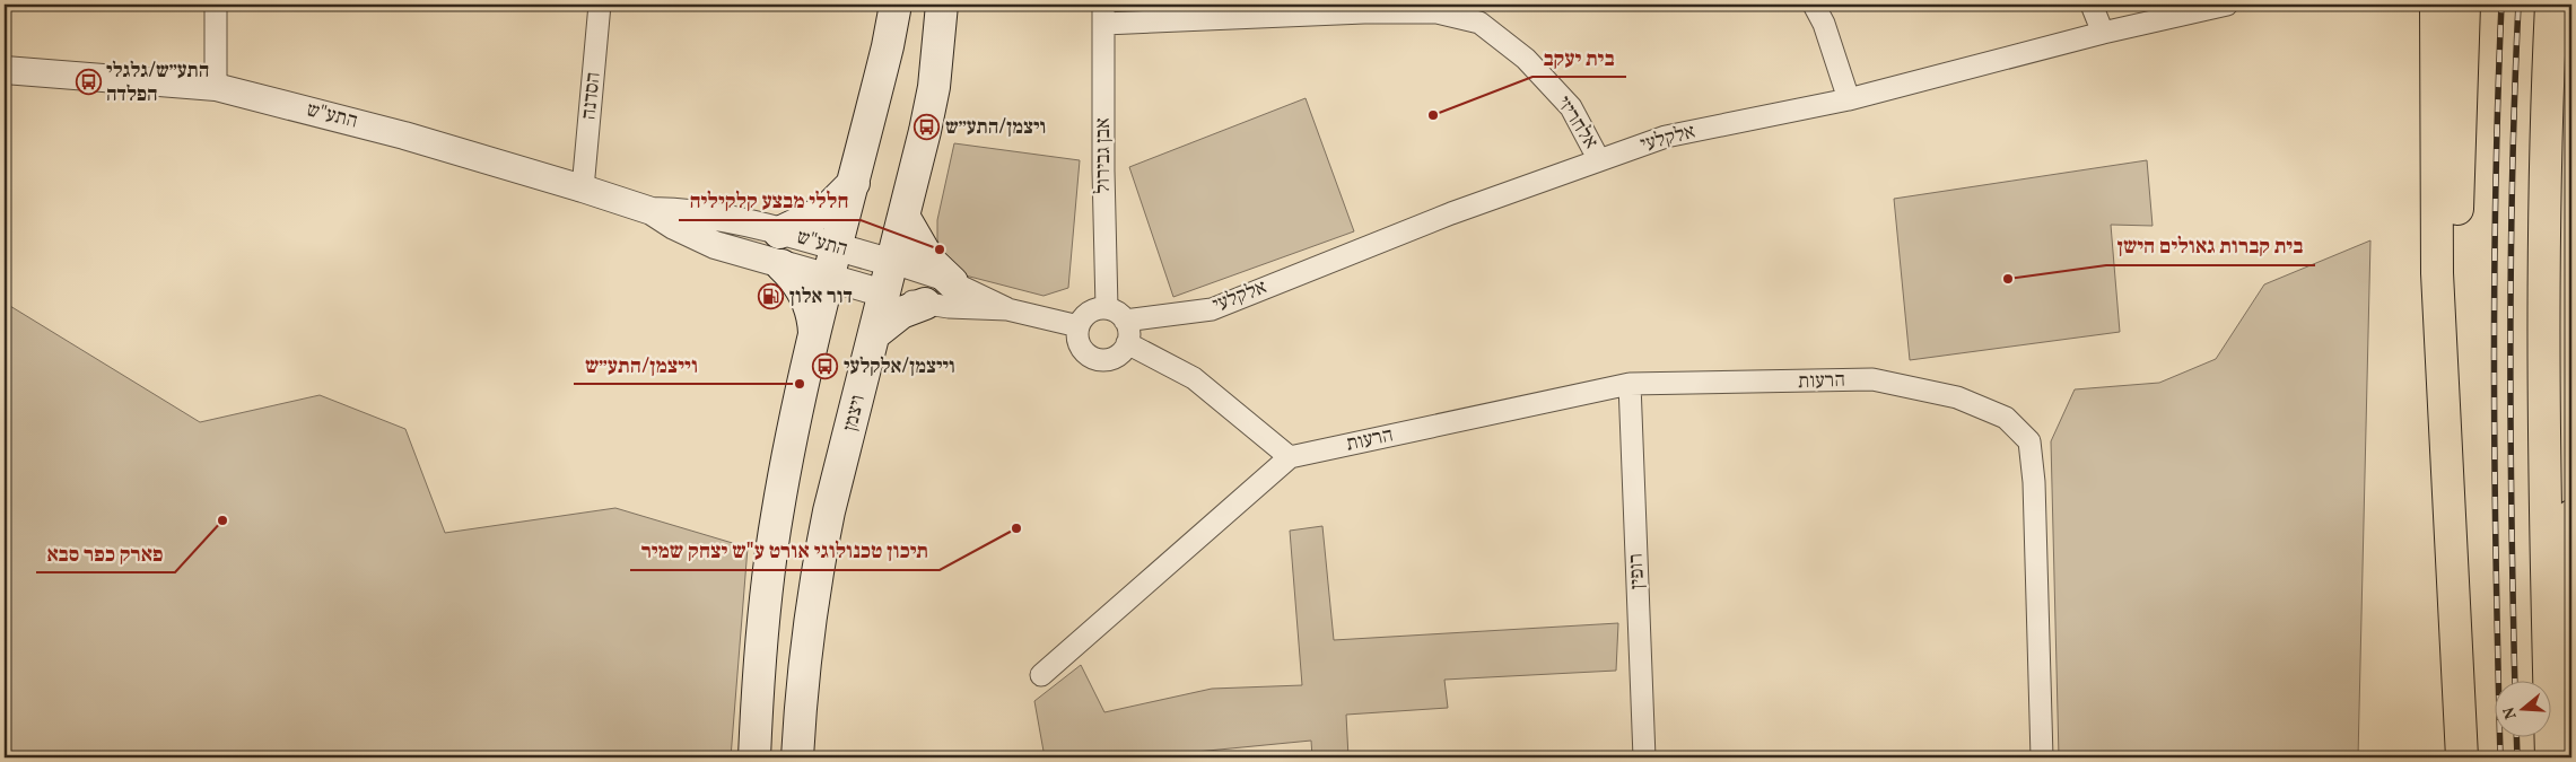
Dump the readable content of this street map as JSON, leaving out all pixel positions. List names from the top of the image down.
{
  "streets": {
    "main road": ["ויצמן"],
    "street": [
      "הסדנה",
      "התע\"ש",
      "אלחריזי",
      "אלקלעי",
      "אבן גבירול",
      "הרעות",
      "רופין"
    ]
  },
  "crossings": [
    ["הסדנה", "התע\"ש"],
    ["התע\"ש", "ויצמן"],
    ["אלחריזי", "אלקלעי"],
    ["אלחריזי", "אבן גבירול"],
    ["אלקלעי", "אבן גבירול"],
    ["הרעות", "רופין"]
  ],
  "places": {
    "bus stop": ["התע״ש/גלגלי הפלדה", "ויצמן/התע״ש", "וייצמן/אלקלעי"],
    "other": [
      "בית יעקב",
      "חללי מבצע קלקיליה",
      "בית קברות גאולים הישן",
      "וייצמן/התע״ש",
      "פארק כפר סבא",
      "תיכון טכנולוגי אורט ע\"ש יצחק שמיר"
    ],
    "fuel station": ["דור אלון"]
  },
  "north": "left"
}
